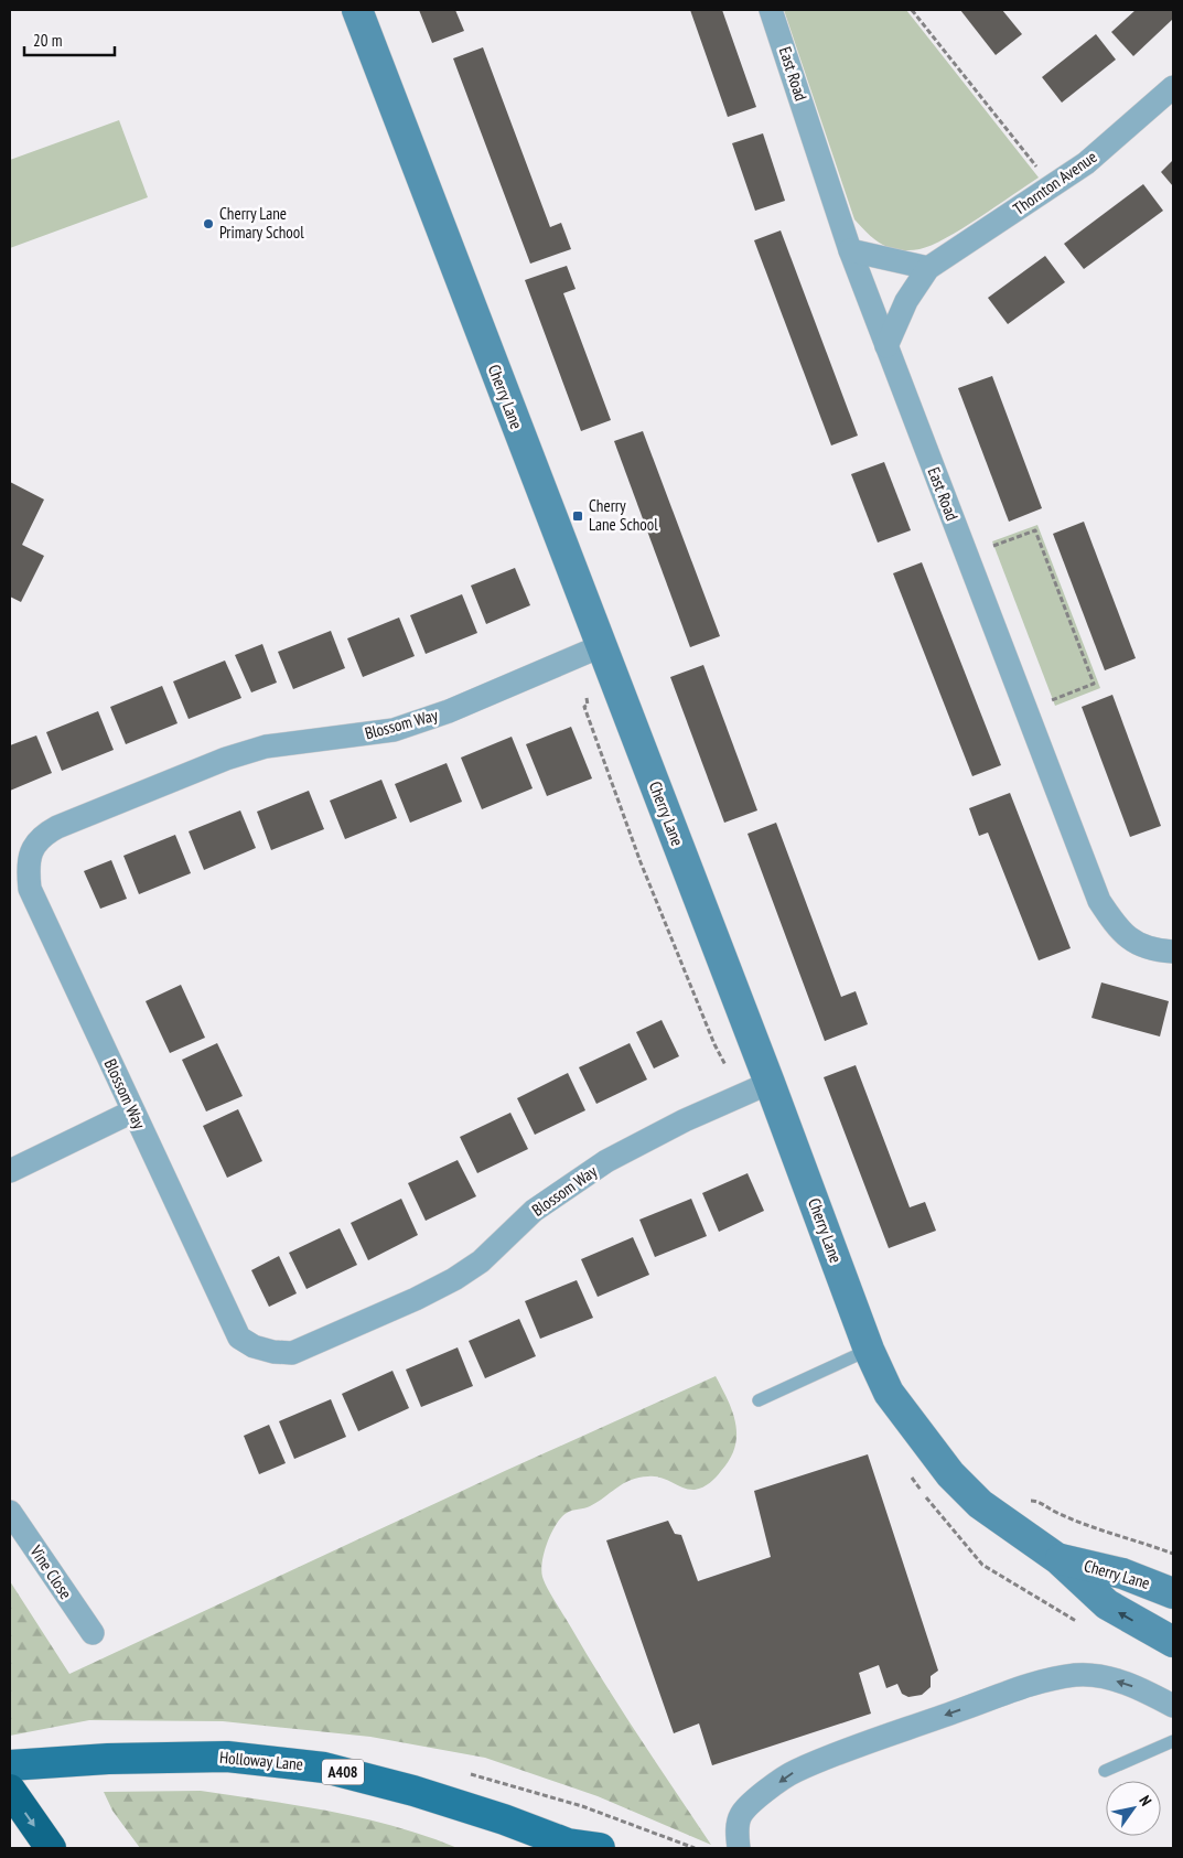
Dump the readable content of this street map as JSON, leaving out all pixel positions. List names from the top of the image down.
{
  "streets": {
    "main road": ["Holloway Lane", "A408"],
    "street": [
      "East Road",
      "Thornton Avenue",
      "Cherry Lane",
      "Blossom Way",
      "Vine Close"
    ]
  },
  "crossings": [
    ["East Road", "Thornton Avenue"],
    ["Cherry Lane", "Blossom Way"]
  ],
  "places": {
    "other": ["Cherry Lane Primary School"],
    "transit": ["Cherry Lane School"]
  },
  "scale_bar": "20 m",
  "north": "top right"
}
